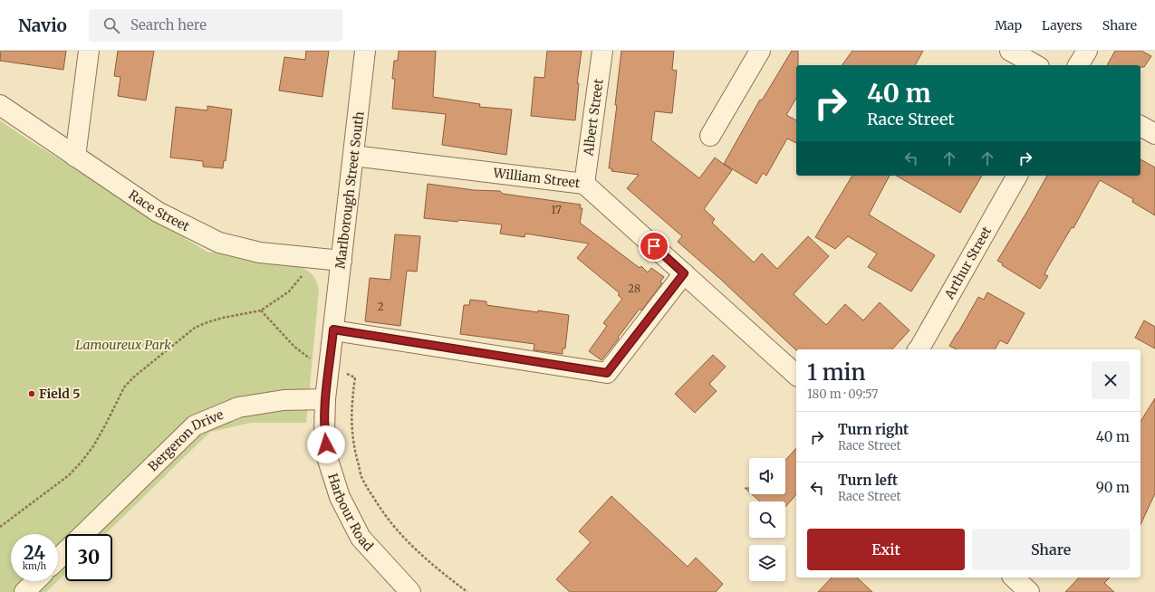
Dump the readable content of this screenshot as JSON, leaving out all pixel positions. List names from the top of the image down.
{
  "streets": {
    "street": [
      "Albert Street",
      "William Street",
      "Marlborough Street South",
      "Race Street",
      "Arthur Street",
      "Bergeron Drive",
      "Harbour Road"
    ]
  },
  "crossings": [
    ["Albert Street", "William Street"],
    ["William Street", "Marlborough Street South"],
    ["Marlborough Street South", "Race Street"],
    ["Marlborough Street South", "Harbour Road"],
    ["Bergeron Drive", "Harbour Road"]
  ],
  "parks": ["Lamoureux Park"],
  "places": ["Field 5"],
  "house_numbers": ["17", "28", "2"],
  "page": {
    "header": "Navio",
    "search": "Search here",
    "nav": ["Map", "Layers", "Share"],
    "turn": ["40 m", "Race Street"],
    "heading": ["1 min", "180 m · 09:57"],
    "list": [
      {
        "name": "Turn right",
        "note": "Race Street",
        "value": "40 m"
      },
      {
        "name": "Turn left",
        "note": "Race Street",
        "value": "90 m"
      }
    ],
    "buttons": ["Exit", "Share"],
    "speed": "24 km/h",
    "limit": "30"
  }
}
